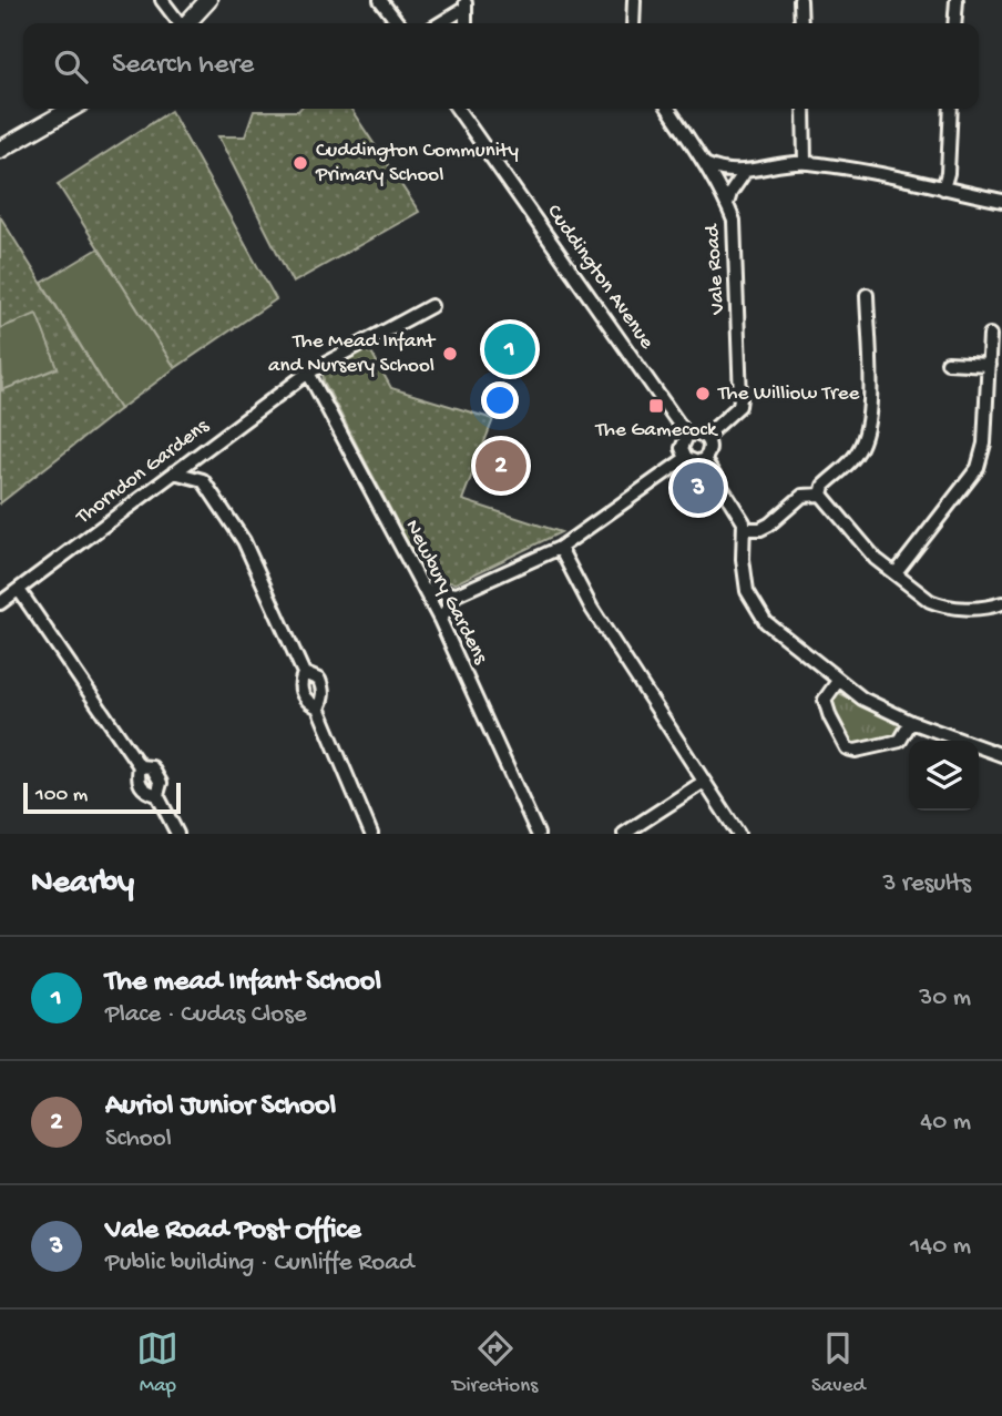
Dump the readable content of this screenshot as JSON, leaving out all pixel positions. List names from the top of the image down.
{
  "streets": {
    "street": [
      "Vale Road",
      "Cuddington Avenue",
      "Thorndon Gardens",
      "Newbury Gardens"
    ]
  },
  "crossings": [
    ["Vale Road", "Cuddington Avenue"],
    ["Thorndon Gardens", "Newbury Gardens"]
  ],
  "places": {
    "other": ["Cuddington Community Primary School", "The Mead Infant and Nursery School", "The Williow Tree"],
    "transit": ["The Gamecock"]
  },
  "scale_bar": "100 m",
  "page": {
    "search": "Search here",
    "pins": ["1", "2", "3"],
    "scale": "100 m",
    "heading": ["Nearby", "3 results"],
    "list": [
      {
        "mark": "1",
        "name": "The mead Infant School",
        "note": "Place · Cudas Close",
        "value": "30 m"
      },
      {
        "mark": "2",
        "name": "Auriol Junior School",
        "note": "School",
        "value": "40 m"
      },
      {
        "mark": "3",
        "name": "Vale Road Post Office",
        "note": "Public building · Cunliffe Road",
        "value": "140 m"
      }
    ],
    "nav": ["Map", "Directions", "Saved"]
  }
}
